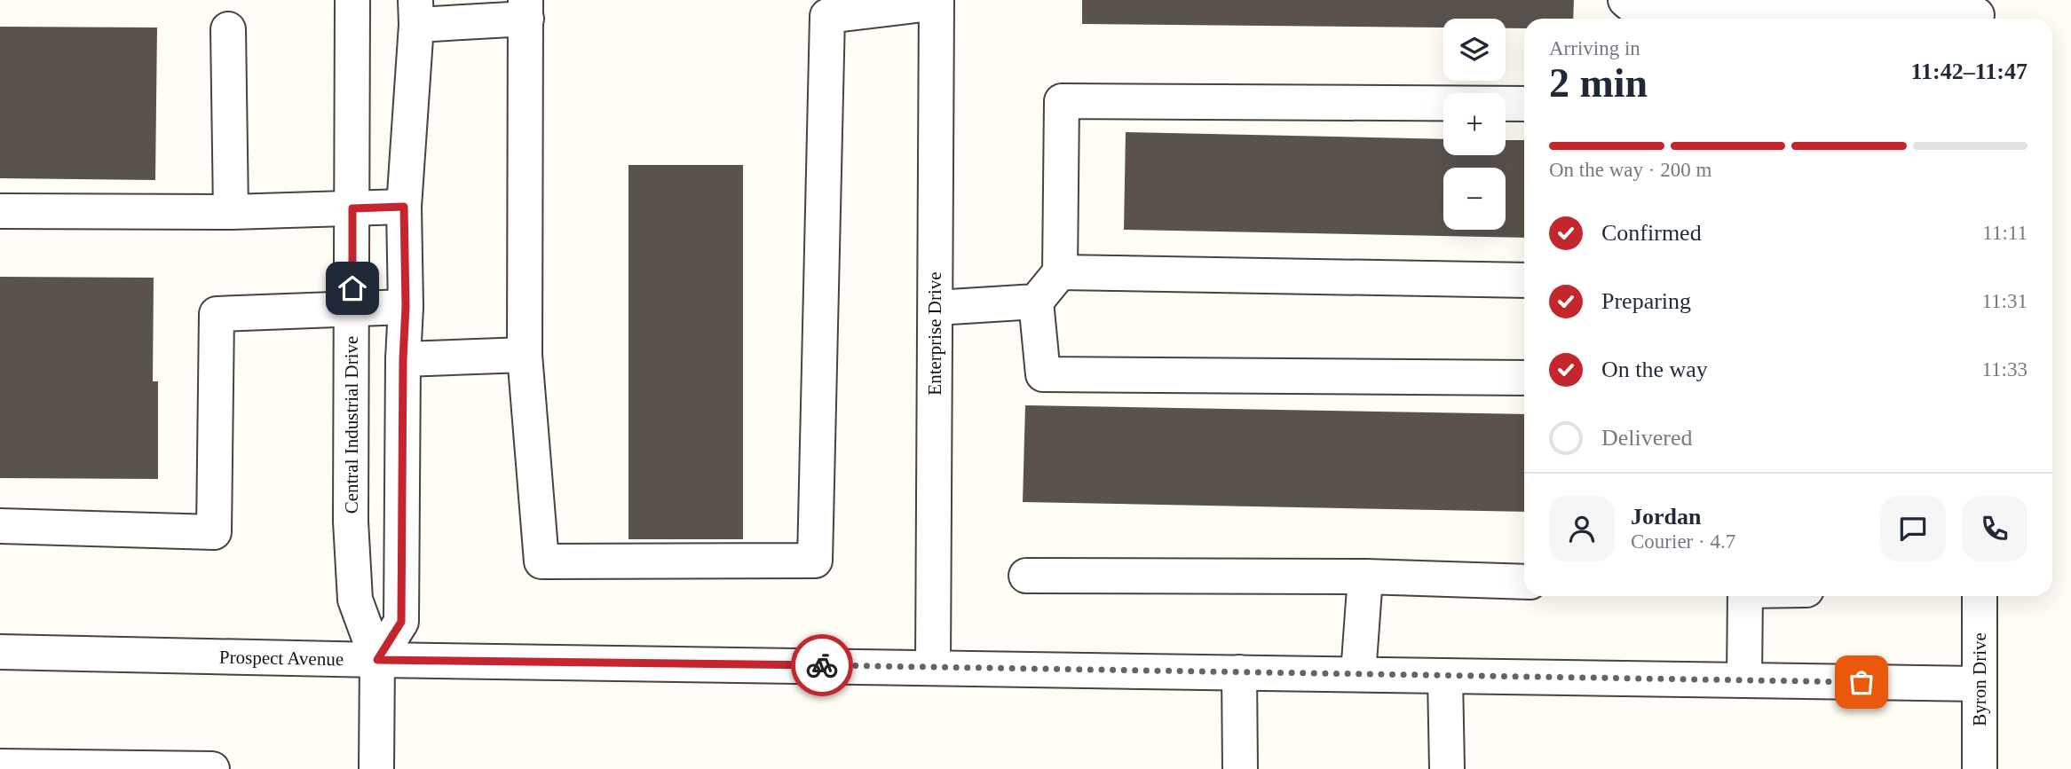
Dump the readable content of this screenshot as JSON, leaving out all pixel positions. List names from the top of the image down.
{
  "streets": {
    "street": [
      "Enterprise Drive",
      "Central Industrial Drive",
      "Prospect Avenue",
      "Byron Drive"
    ]
  },
  "crossings": [
    ["Enterprise Drive", "Prospect Avenue"],
    ["Central Industrial Drive", "Prospect Avenue"],
    ["Prospect Avenue", "Byron Drive"]
  ],
  "page": {
    "map_buttons": ["+", "−"],
    "heading": ["2 min", "Arriving in", "11:42–11:47"],
    "panel": ["Jordan", "Courier · 4.7"],
    "bar": "On the way · 200 m",
    "list": [
      ["Confirmed", "11:11"],
      ["Preparing", "11:31"],
      ["On the way", "11:33"],
      "Delivered"
    ]
  }
}
